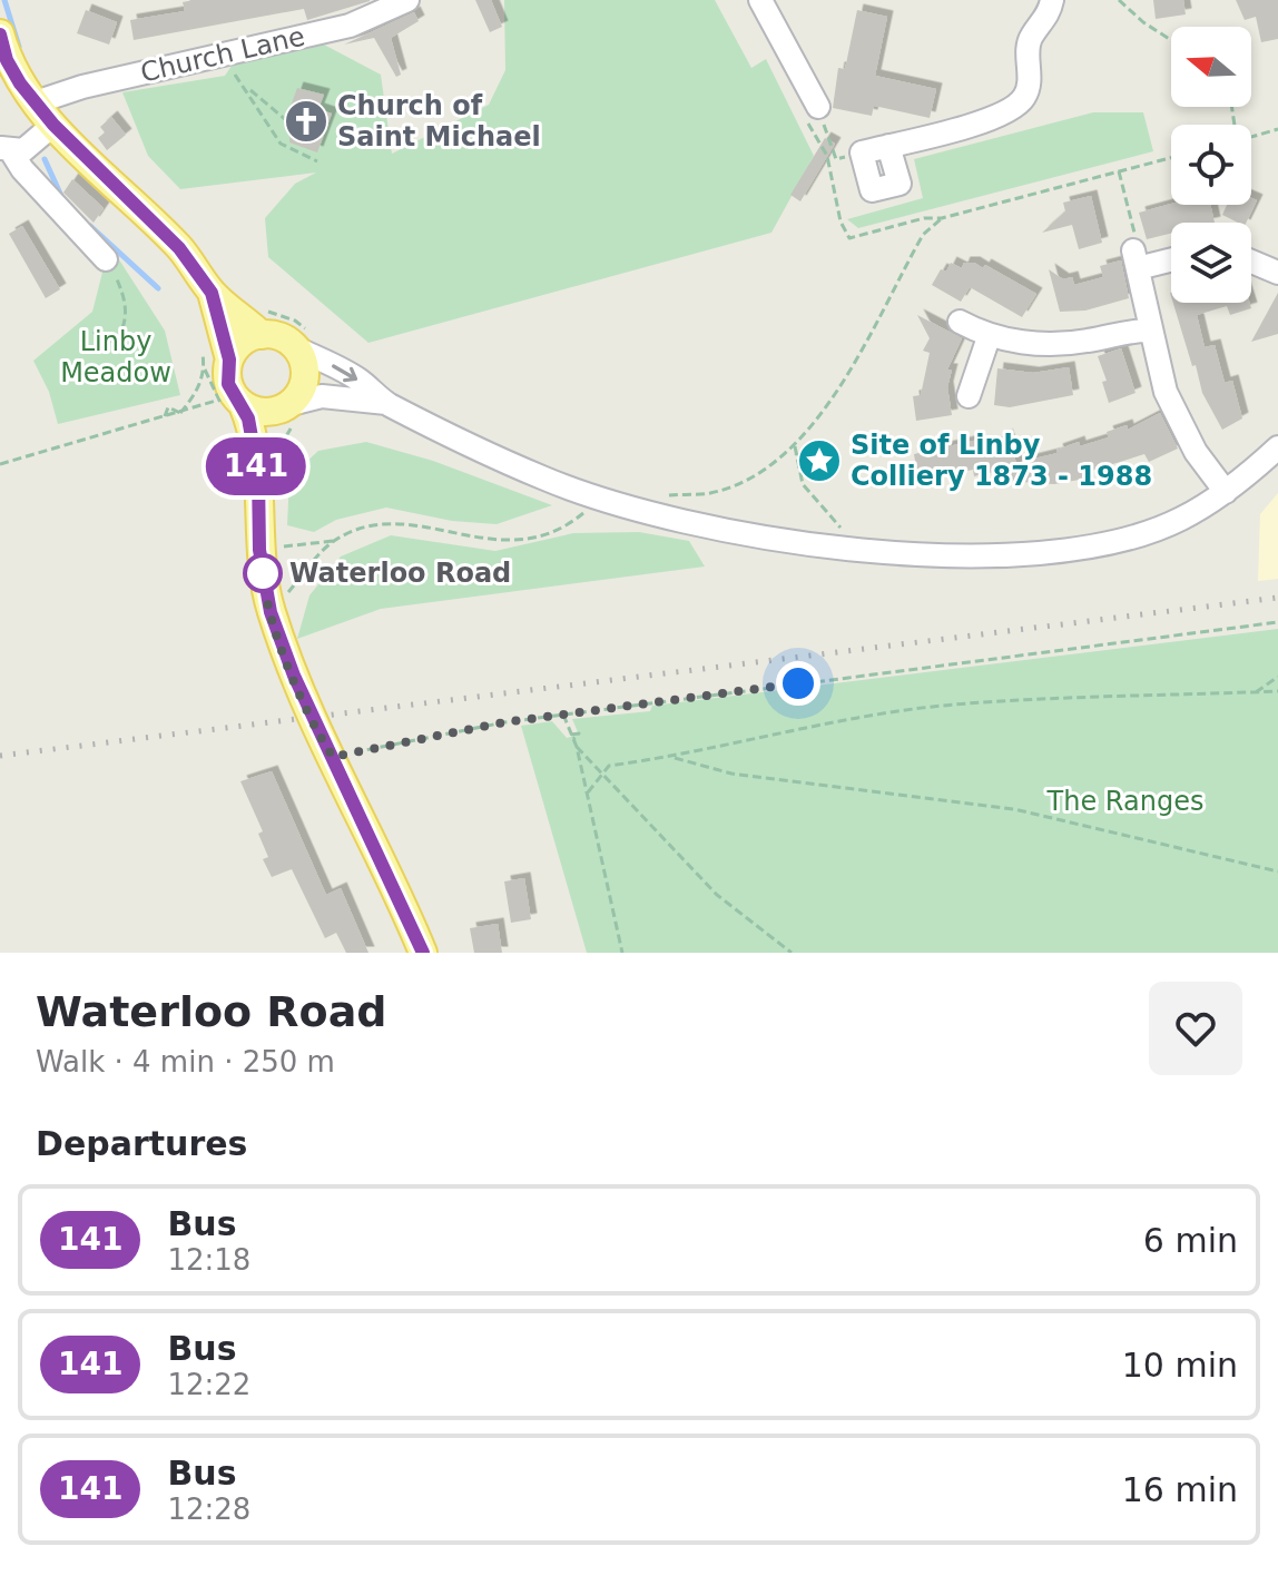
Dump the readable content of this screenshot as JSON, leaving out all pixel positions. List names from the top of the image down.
{
  "streets": {
    "street": ["Church Lane"]
  },
  "parks": ["Linby Meadow", "The Ranges"],
  "places": {
    "church": ["Church of Saint Michael"],
    "place": ["Site of Linby Colliery 1873 - 1988"],
    "other": ["Waterloo Road"]
  },
  "lines": ["bus line 141"],
  "north": "left",
  "page": {
    "on_map": "141",
    "heading": [
      ["Waterloo Road", "Walk · 4 min · 250 m"],
      "Departures"
    ],
    "list": [
      {
        "mark": "141",
        "name": "Bus",
        "note": "12:18",
        "value": "6 min"
      },
      {
        "mark": "141",
        "name": "Bus",
        "note": "12:22",
        "value": "10 min"
      },
      {
        "mark": "141",
        "name": "Bus",
        "note": "12:28",
        "value": "16 min"
      }
    ]
  }
}
